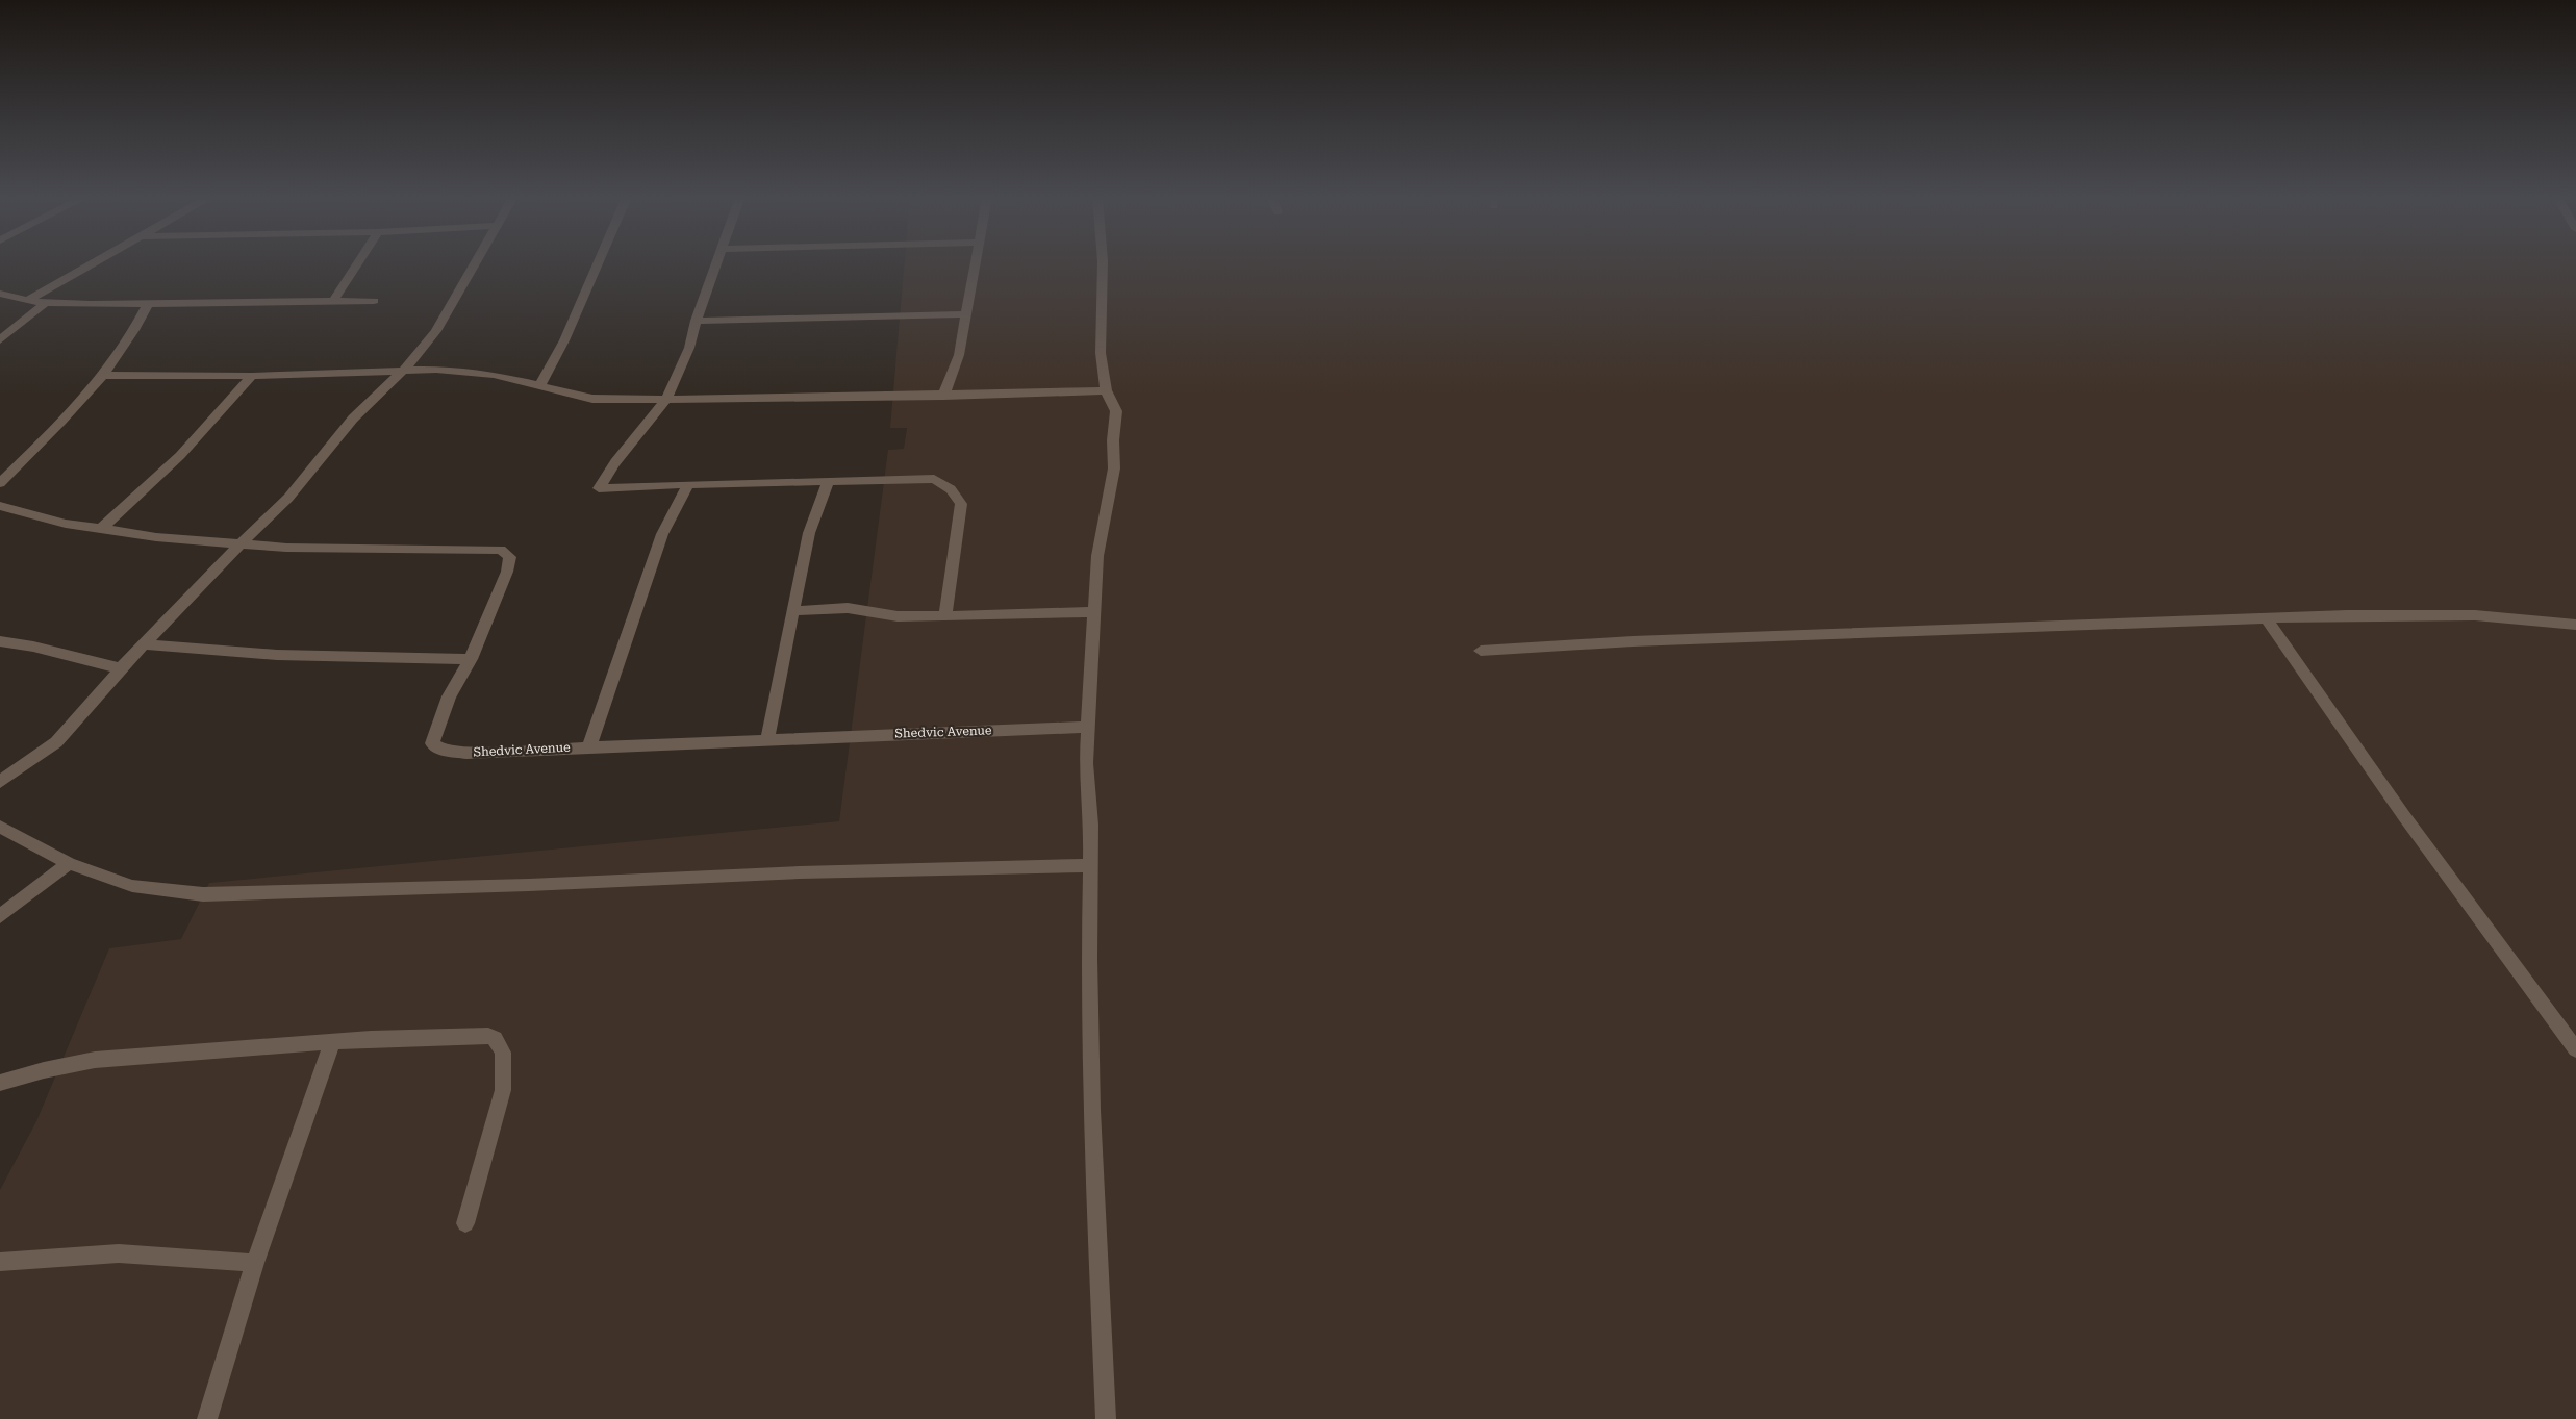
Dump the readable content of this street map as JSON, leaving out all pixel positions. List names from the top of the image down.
{
  "streets": {
    "street": ["Shedvic Avenue"]
  }
}
